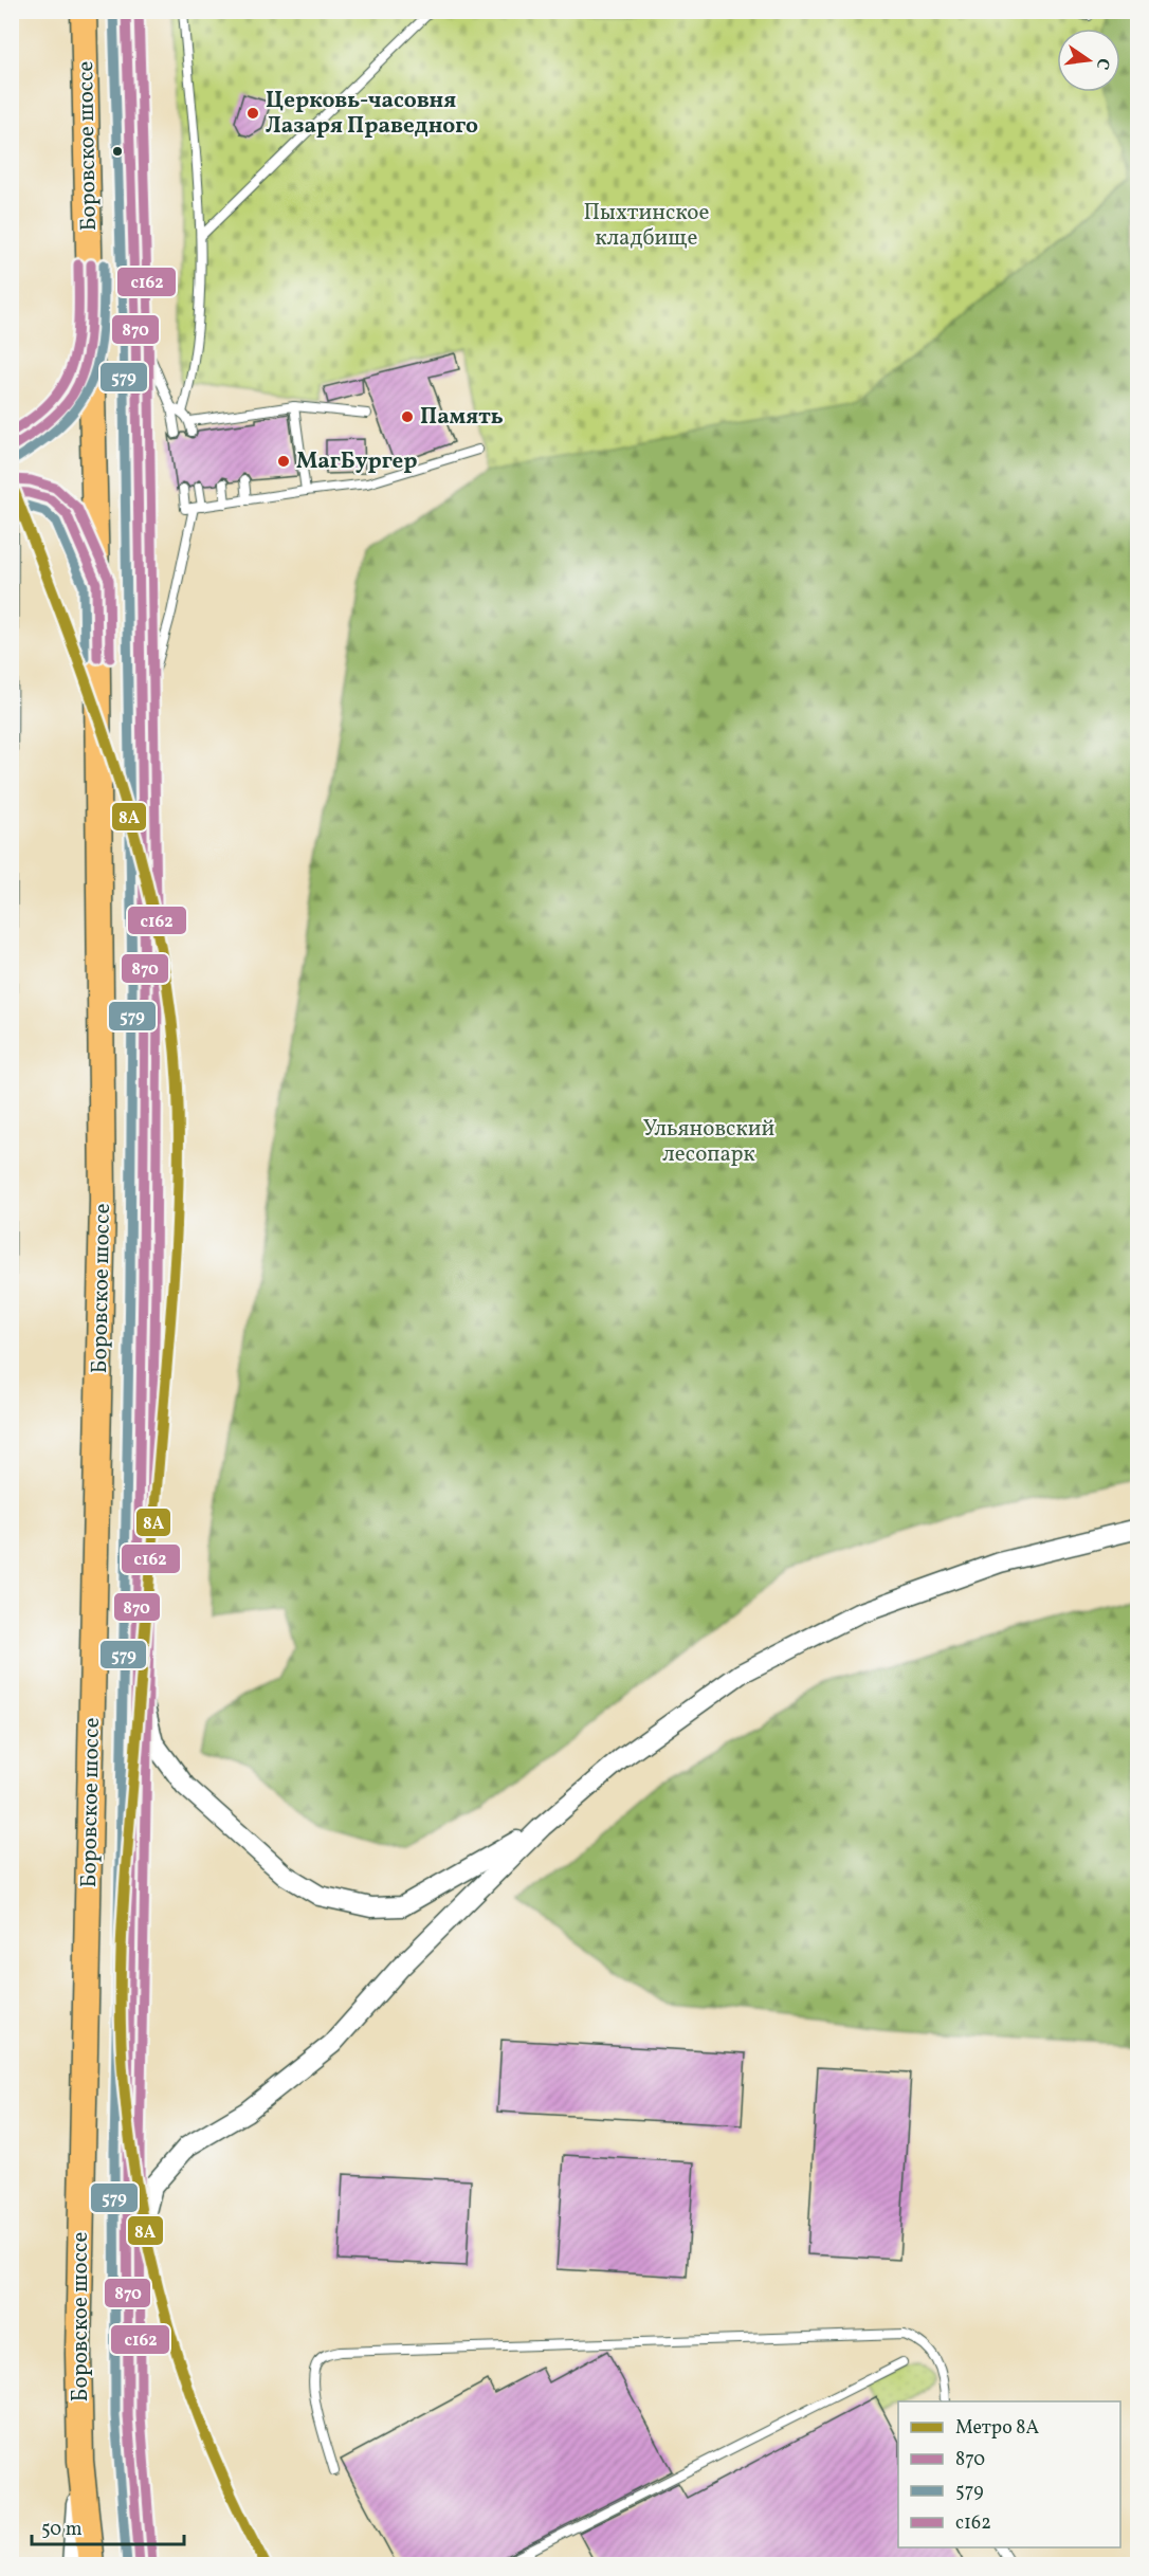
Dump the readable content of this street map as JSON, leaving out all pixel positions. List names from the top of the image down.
{
  "streets": {
    "main road": ["Боровское шоссе"]
  },
  "parks": ["Пыхтинское кладбище", "Ульяновский лесопарк"],
  "places": ["Церковь-часовня Лазаря Праведного", "Память", "МагБургер"],
  "lines": [
    "transit line 870",
    "transit line 579",
    "transit line с162",
    "metro line 8А"
  ],
  "legend": [
    "Метро 8А",
    "870",
    "579",
    "с162"
  ],
  "scale_bar": "50 m",
  "north": "right"
}
